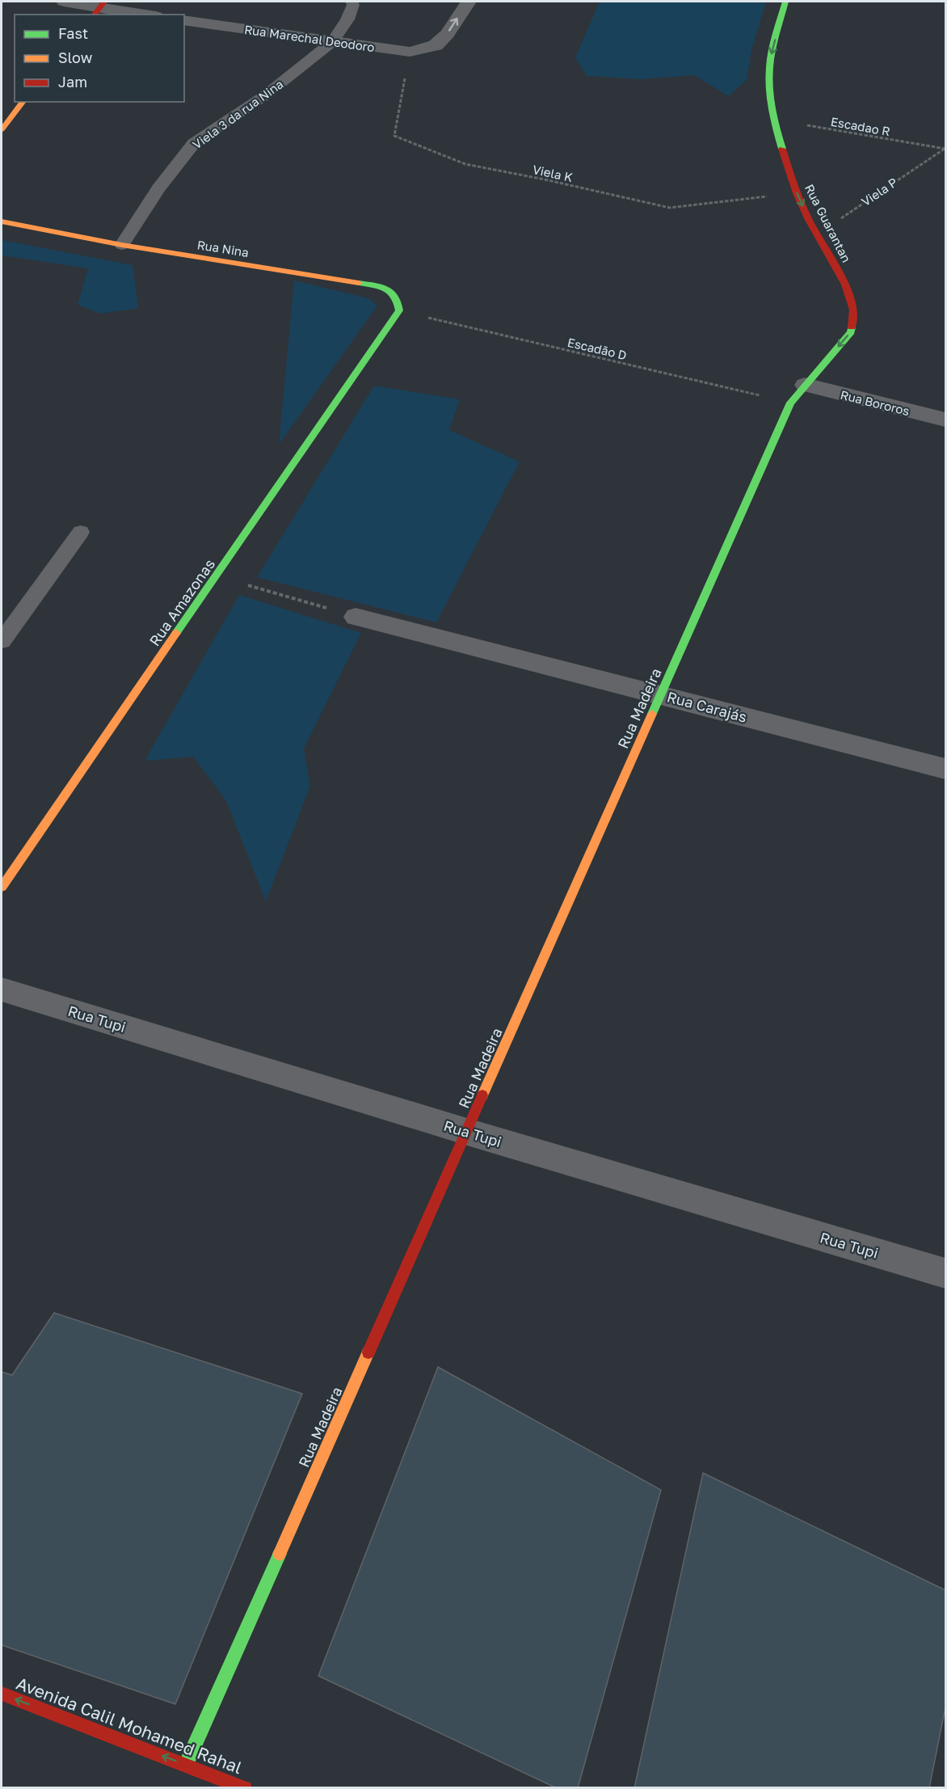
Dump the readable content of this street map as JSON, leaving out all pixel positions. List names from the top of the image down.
{
  "streets": {
    "street": [
      "Rua Marechal Deodoro",
      "Rua Guarantan",
      "Rua Nina",
      "Rua Bororos",
      "Rua Amazonas",
      "Rua Carajás",
      "Rua Madeira",
      "Rua Tupi",
      "Avenida Calil Mohamed Rahal"
    ],
    "lane": ["Viela 3 da rua Nina"],
    "path": [
      "Escadao R",
      "Viela K",
      "Viela P",
      "Escadão D"
    ]
  },
  "crossings": [
    ["Rua Marechal Deodoro", "Viela 3 da rua Nina"],
    ["Rua Marechal Deodoro", "Viela K"],
    ["Viela 3 da rua Nina", "Rua Nina"],
    ["Escadao R", "Viela P"],
    ["Escadao R", "Rua Guarantan"],
    ["Viela K", "Rua Guarantan"],
    ["Viela P", "Rua Guarantan"],
    ["Rua Guarantan", "Rua Bororos"],
    ["Rua Guarantan", "Rua Madeira"],
    ["Rua Nina", "Escadão D"],
    ["Rua Nina", "Rua Amazonas"],
    ["Escadão D", "Rua Amazonas"],
    ["Escadão D", "Rua Madeira"],
    ["Rua Bororos", "Rua Madeira"],
    ["Rua Carajás", "Rua Madeira"],
    ["Rua Madeira", "Rua Tupi"],
    ["Rua Madeira", "Avenida Calil Mohamed Rahal"]
  ],
  "one_way": ["Rua Guarantan", "Avenida Calil Mohamed Rahal"],
  "legend": ["Fast", "Slow", "Jam"]
}
